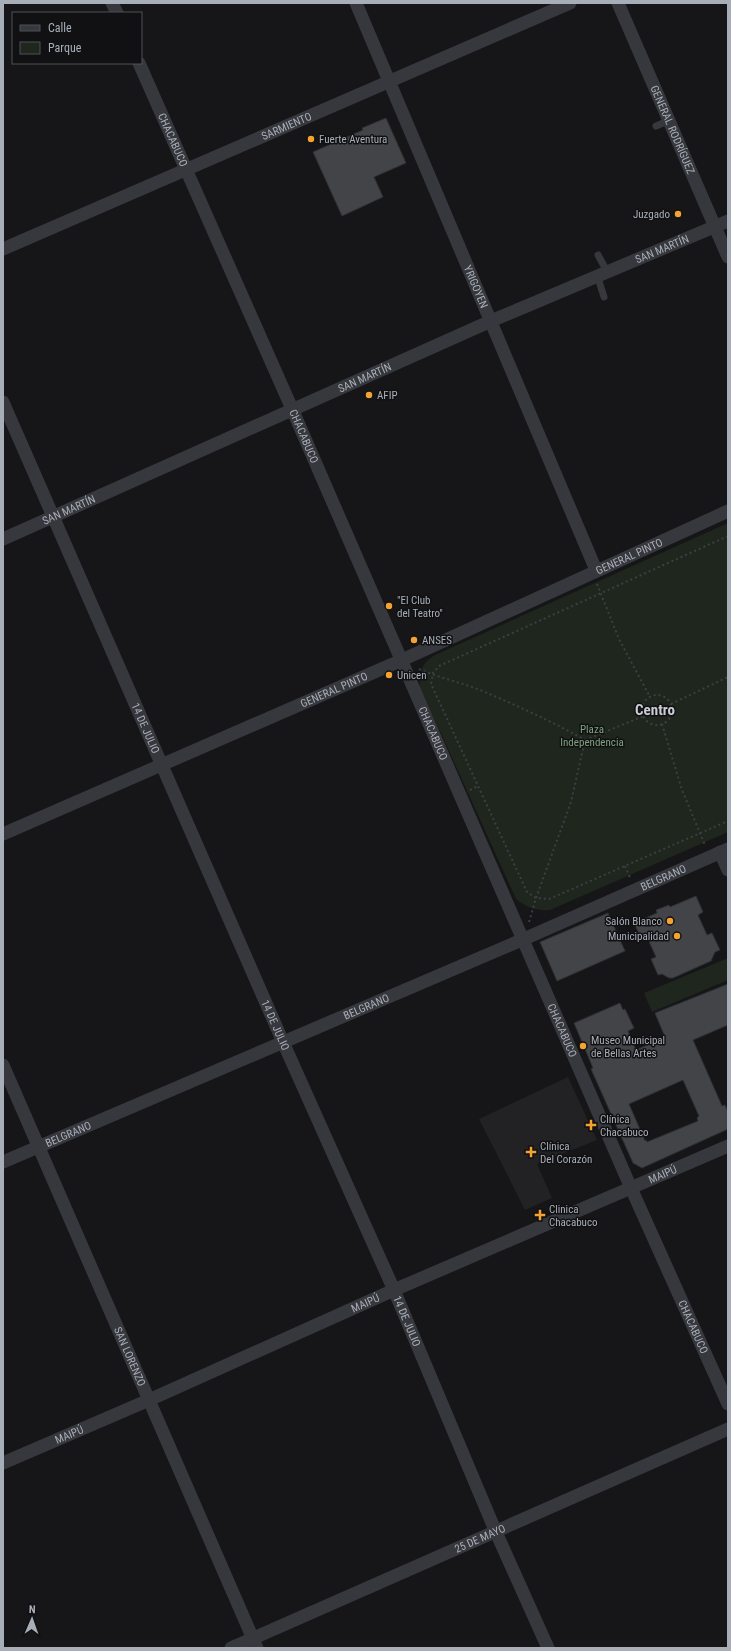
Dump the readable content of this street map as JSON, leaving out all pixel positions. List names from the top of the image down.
{
  "streets": {
    "street": [
      "SARMIENTO",
      "GENERAL RODRÍGUEZ",
      "CHACABUCO",
      "SAN MARTÍN",
      "YRIGOYEN",
      "GENERAL PINTO",
      "14 DE JULIO",
      "BELGRANO",
      "MAIPÚ",
      "SAN LORENZO",
      "25 DE MAYO"
    ]
  },
  "crossings": [
    ["SARMIENTO", "CHACABUCO"],
    ["SARMIENTO", "YRIGOYEN"],
    ["GENERAL RODRÍGUEZ", "SAN MARTÍN"],
    ["CHACABUCO", "SAN MARTÍN"],
    ["CHACABUCO", "GENERAL PINTO"],
    ["CHACABUCO", "BELGRANO"],
    ["CHACABUCO", "MAIPÚ"],
    ["SAN MARTÍN", "YRIGOYEN"],
    ["SAN MARTÍN", "14 DE JULIO"],
    ["YRIGOYEN", "GENERAL PINTO"],
    ["GENERAL PINTO", "14 DE JULIO"],
    ["14 DE JULIO", "BELGRANO"],
    ["14 DE JULIO", "MAIPÚ"],
    ["14 DE JULIO", "25 DE MAYO"],
    ["BELGRANO", "SAN LORENZO"],
    ["MAIPÚ", "SAN LORENZO"],
    ["SAN LORENZO", "25 DE MAYO"]
  ],
  "districts": ["Centro"],
  "parks": ["Plaza Independencia"],
  "places": {
    "other": [
      "Fuerte Aventura",
      "Juzgado",
      "AFIP",
      "\"El Club del Teatro\"",
      "ANSES",
      "Unicen",
      "Salón Blanco",
      "Municipalidad",
      "Museo Municipal de Bellas Artes"
    ],
    "health": ["Clínica Chacabuco", "Clínica Del Corazón", "Clinica Chacabuco"]
  },
  "legend": ["Calle", "Parque"],
  "north": "top"
}
